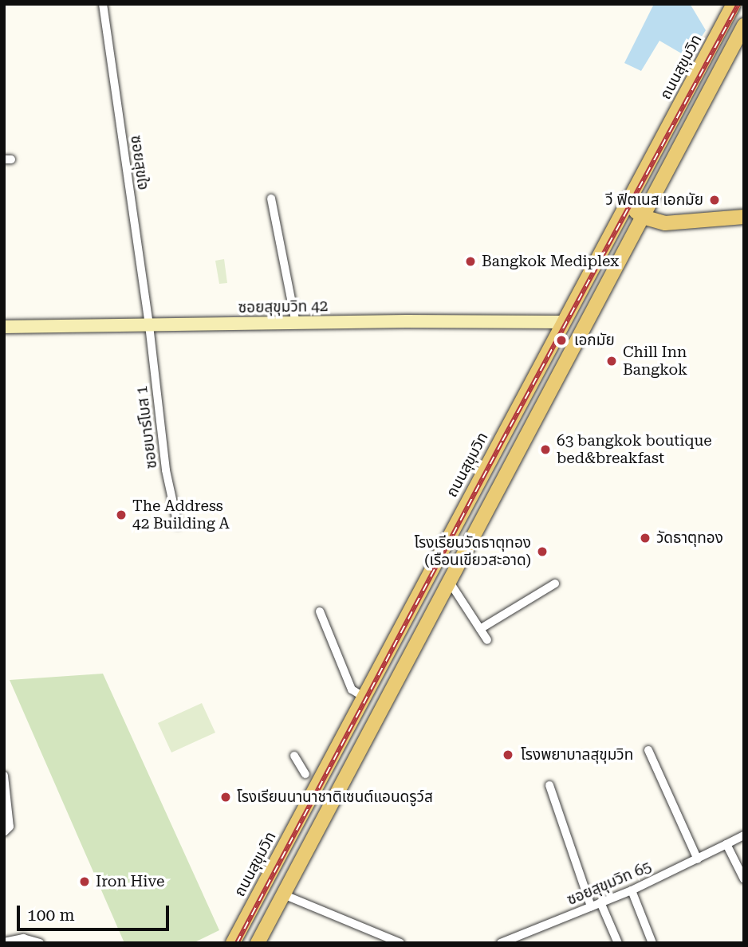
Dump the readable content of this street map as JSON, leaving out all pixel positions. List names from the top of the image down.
{
  "streets": {
    "main road": ["ถนนสุขุมวิท"],
    "street": [
      "ซอยสุขใจ",
      "ซอยสุขุมวิท 42",
      "ซอยบาร์โบส 1",
      "ซอยสุขุมวิท 65"
    ]
  },
  "crossings": [
    ["ถนนสุขุมวิท", "ซอยสุขุมวิท 42"],
    ["ซอยสุขใจ", "ซอยสุขุมวิท 42"],
    ["ซอยสุขใจ", "ซอยบาร์โบส 1"],
    ["ซอยสุขุมวิท 42", "ซอยบาร์โบส 1"]
  ],
  "places": [
    "วี ฟิตเนส เอกมัย",
    "Bangkok Mediplex",
    "เอกมัย",
    "Chill Inn Bangkok",
    "63 bangkok boutique bed&breakfast",
    "The Address 42 Building A",
    "วัดธาตุทอง",
    "โรงเรียนวัดธาตุทอง (เรือนเขียวสะอาด)",
    "โรงพยาบาลสุขุมวิท",
    "โรงเรียนนานาชาติเซนต์แอนดรูว์ส",
    "Iron Hive"
  ],
  "scale_bar": "100 m"
}
